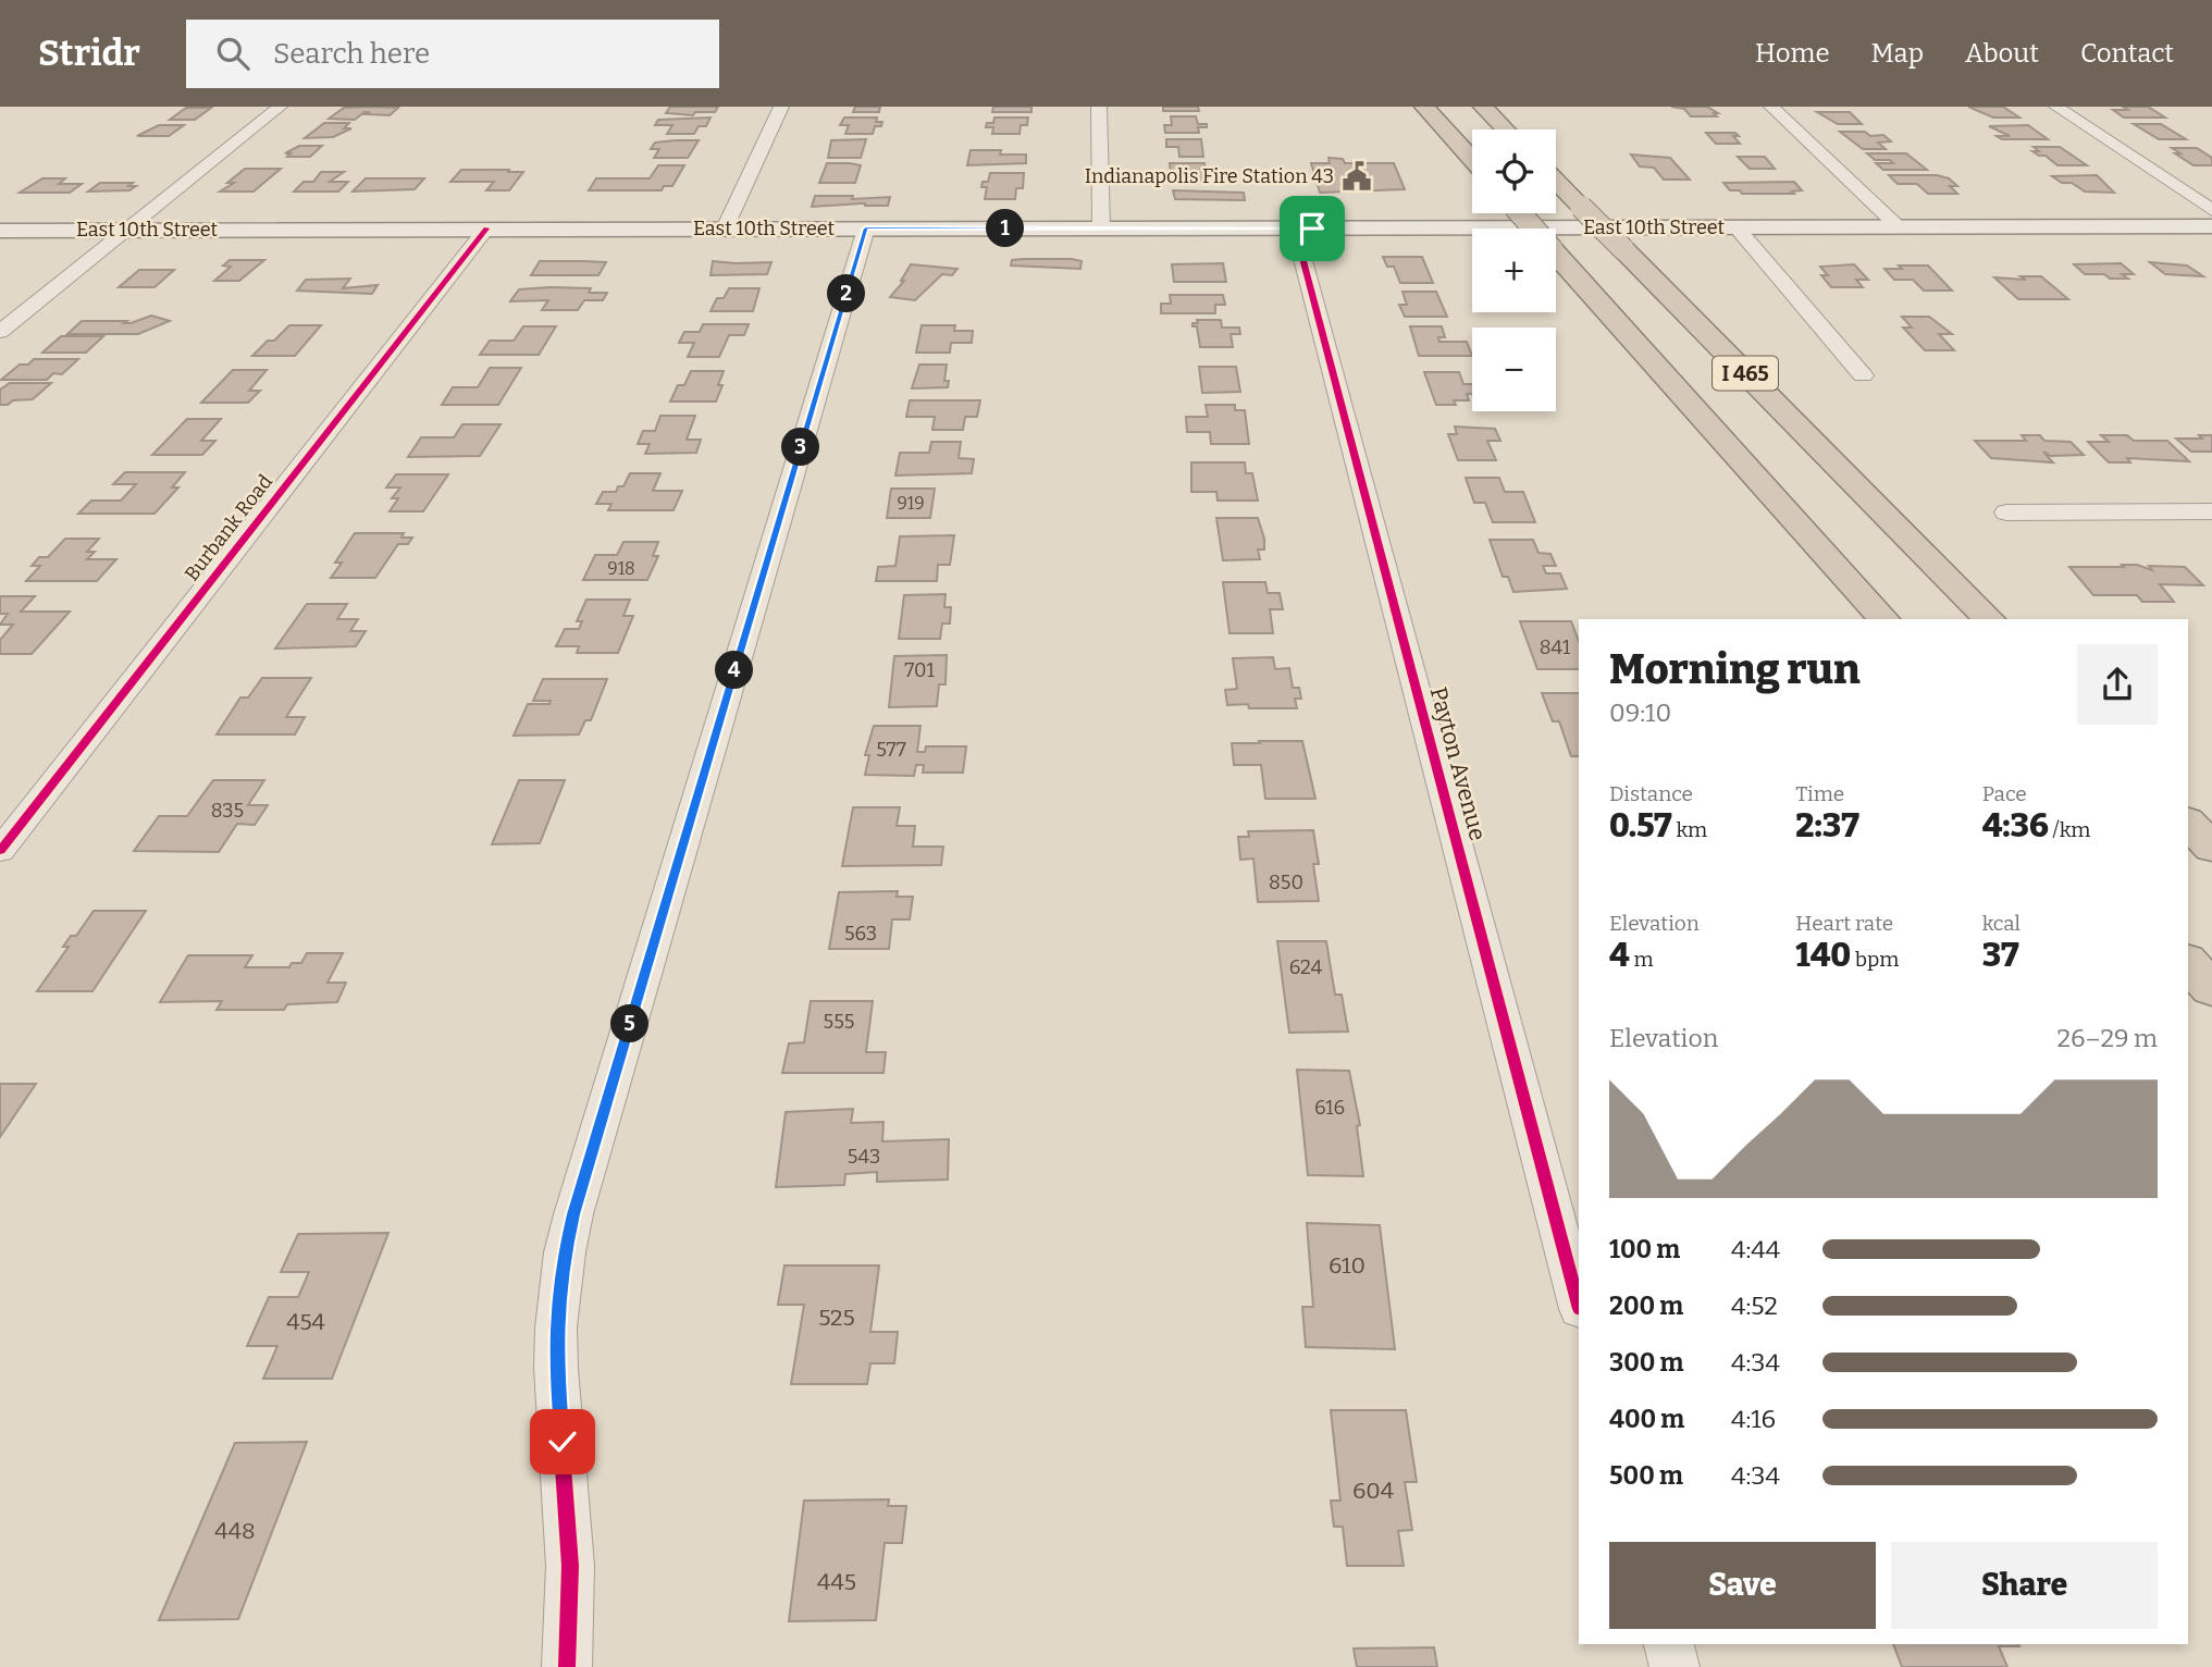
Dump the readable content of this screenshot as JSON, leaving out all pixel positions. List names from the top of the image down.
{
  "streets": {
    "highway": ["I 465"],
    "main road": ["East 10th Street"],
    "street": ["Burbank Road", "Payton Avenue"]
  },
  "crossings": [
    ["East 10th Street", "Burbank Road"],
    ["East 10th Street", "Payton Avenue"]
  ],
  "places": {
    "public building": ["Indianapolis Fire Station 43"]
  },
  "house_numbers": [
    "919",
    "918",
    "841",
    "701",
    "577",
    "835",
    "850",
    "563",
    "624",
    "555",
    "616",
    "543",
    "610",
    "525",
    "454",
    "604",
    "448",
    "445"
  ],
  "page": {
    "header": "Stridr",
    "search": "Search here",
    "nav": [
      "Home",
      "Map",
      "About",
      "Contact"
    ],
    "map_buttons": ["+", "−"],
    "pins": [
      "1",
      "2",
      "3",
      "4",
      "5"
    ],
    "heading": ["Morning run", "09:10"],
    "stats": [
      ["Distance", "0.57 km"],
      ["Time", "2:37"],
      ["Pace", "4:36 /km"],
      ["Elevation", "4 m"],
      ["Heart rate", "140 bpm"],
      ["kcal", "37"]
    ],
    "chart": ["Elevation", "26–29 m"],
    "list": [
      {
        "name": "100 m",
        "note": "4:44"
      },
      {
        "name": "200 m",
        "note": "4:52"
      },
      {
        "name": "300 m",
        "note": "4:34"
      },
      {
        "name": "400 m",
        "note": "4:16"
      },
      {
        "name": "500 m",
        "note": "4:34"
      }
    ],
    "buttons": ["Save", "Share"]
  }
}
